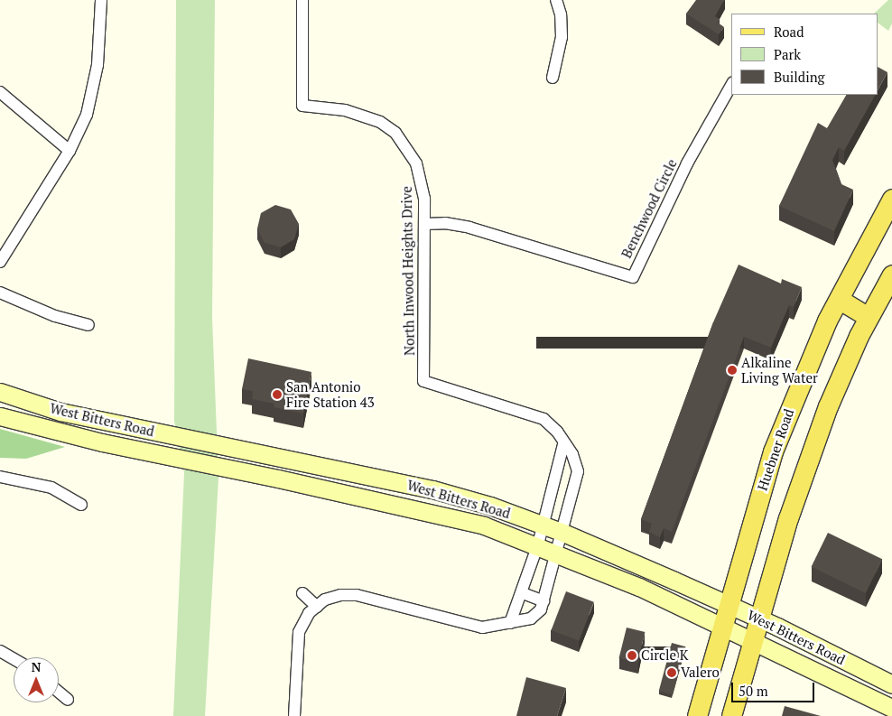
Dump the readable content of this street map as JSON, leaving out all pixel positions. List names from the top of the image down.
{
  "streets": {
    "main road": ["West Bitters Road", "Huebner Road"],
    "street": ["Benchwood Circle", "North Inwood Heights Drive"]
  },
  "crossings": [
    ["Benchwood Circle", "North Inwood Heights Drive"],
    ["North Inwood Heights Drive", "West Bitters Road"],
    ["West Bitters Road", "Huebner Road"]
  ],
  "places": [
    "Alkaline Living Water",
    "San Antonio Fire Station 43",
    "Circle K",
    "Valero"
  ],
  "legend": ["Road", "Park", "Building"],
  "scale_bar": "50 m",
  "north": "top"
}
